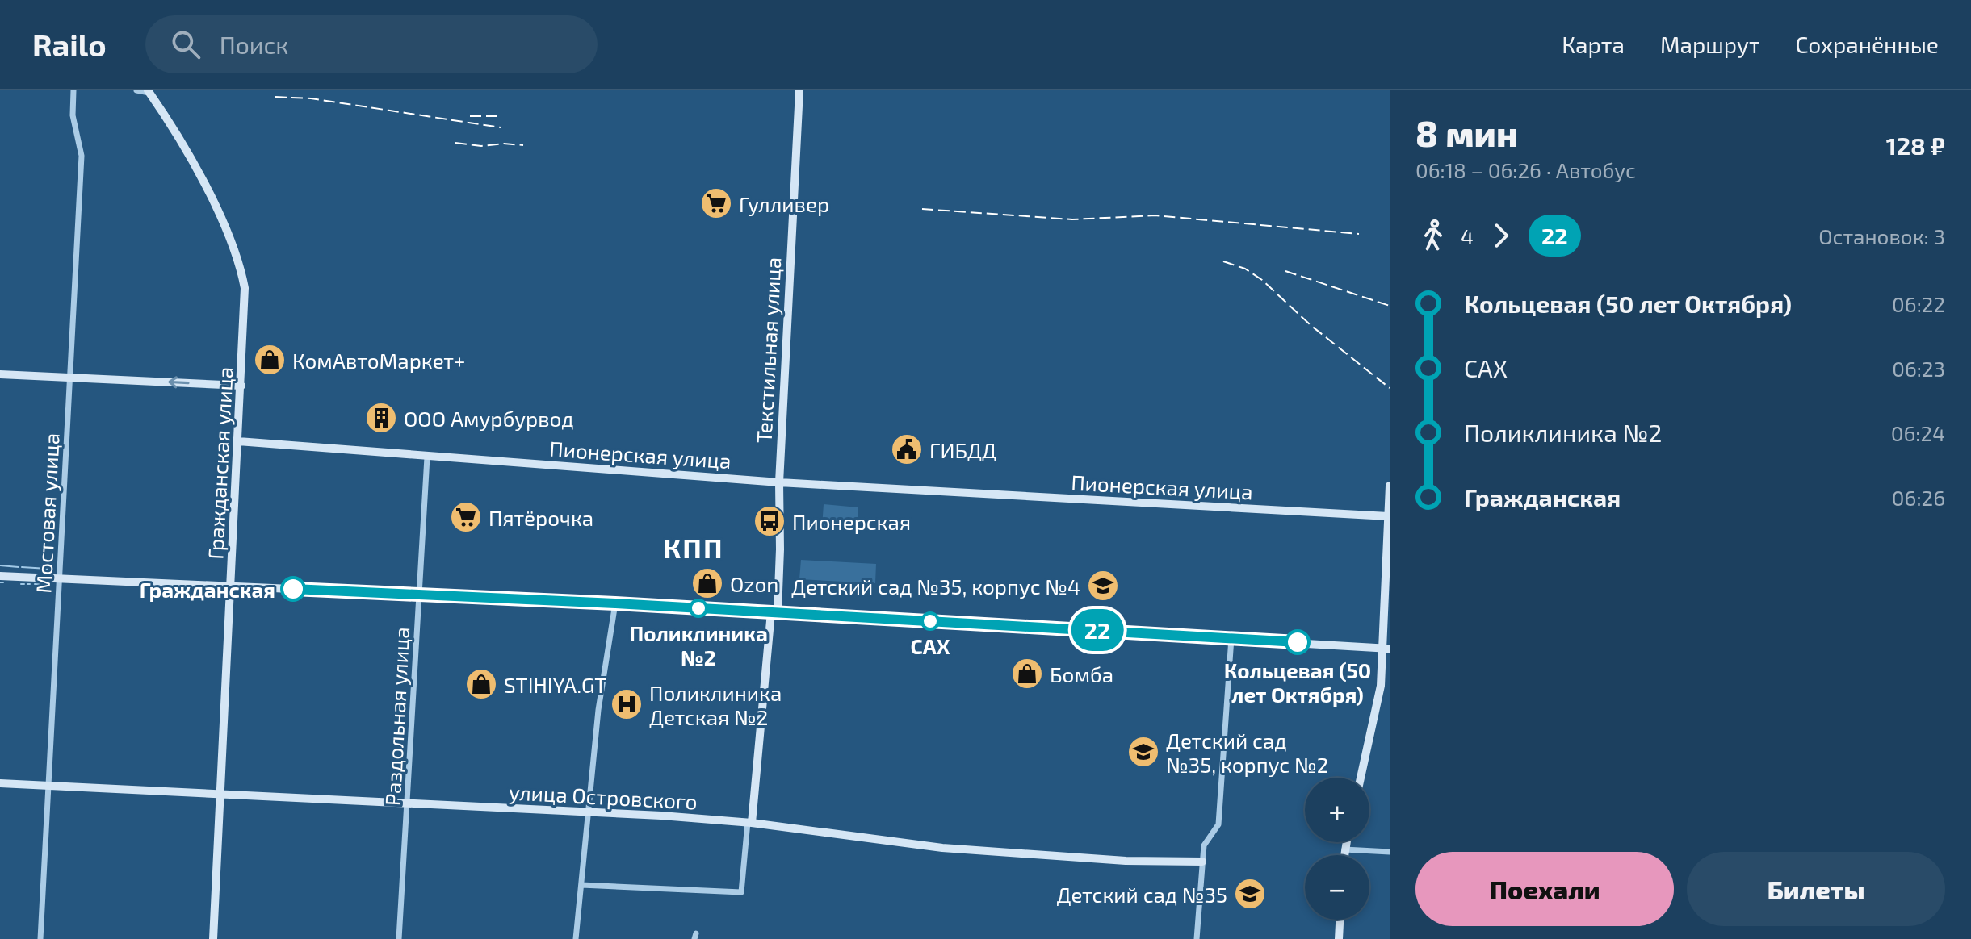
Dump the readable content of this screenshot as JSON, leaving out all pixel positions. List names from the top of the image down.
{
  "streets": {
    "street": [
      "Текстильная улица",
      "Пионерская улица",
      "Гражданская улица",
      "Мостовая улица",
      "Раздольная улица",
      "улица Островского"
    ]
  },
  "crossings": [
    ["Текстильная улица", "Пионерская улица"],
    ["Текстильная улица", "улица Островского"],
    ["Пионерская улица", "Гражданская улица"],
    ["Пионерская улица", "Раздольная улица"],
    ["Гражданская улица", "улица Островского"],
    ["Мостовая улица", "улица Островского"],
    ["Раздольная улица", "улица Островского"]
  ],
  "districts": ["КПП"],
  "places": {
    "supermarket": ["Гулливер", "Пятёрочка"],
    "shop": [
      "КомАвтоМаркет+",
      "Ozon",
      "Бомба",
      "STIHIYA.GT"
    ],
    "building": ["ООО Амурбурвод"],
    "public building": ["ГИБДД"],
    "bus stop": ["Пионерская"],
    "school or university": ["Детский сад №35, корпус №4", "Детский сад №35, корпус №2", "Детский сад №35"],
    "other": [
      "Гражданская",
      "Поликлиника №2",
      "САХ",
      "Кольцевая (50 лет Октября)"
    ],
    "hospital": ["Поликлиника Детская №2"]
  },
  "lines": ["bus line 22"],
  "page": {
    "header": "Railo",
    "search": "Поиск",
    "nav": ["Карта", "Маршрут", "Сохранённые"],
    "on_map": "22",
    "heading": ["8 мин", "06:18 – 06:26 · Автобус", "128 ₽"],
    "legs": ["4", "22", "Остановок: 3"],
    "list": [
      {
        "name": "Кольцевая (50 лет Октября)",
        "value": "06:22"
      },
      {
        "name": "САХ",
        "value": "06:23"
      },
      {
        "name": "Поликлиника №2",
        "value": "06:24"
      },
      {
        "name": "Гражданская",
        "value": "06:26"
      }
    ],
    "map_buttons": ["+", "−"],
    "buttons": ["Поехали", "Билеты"]
  }
}
